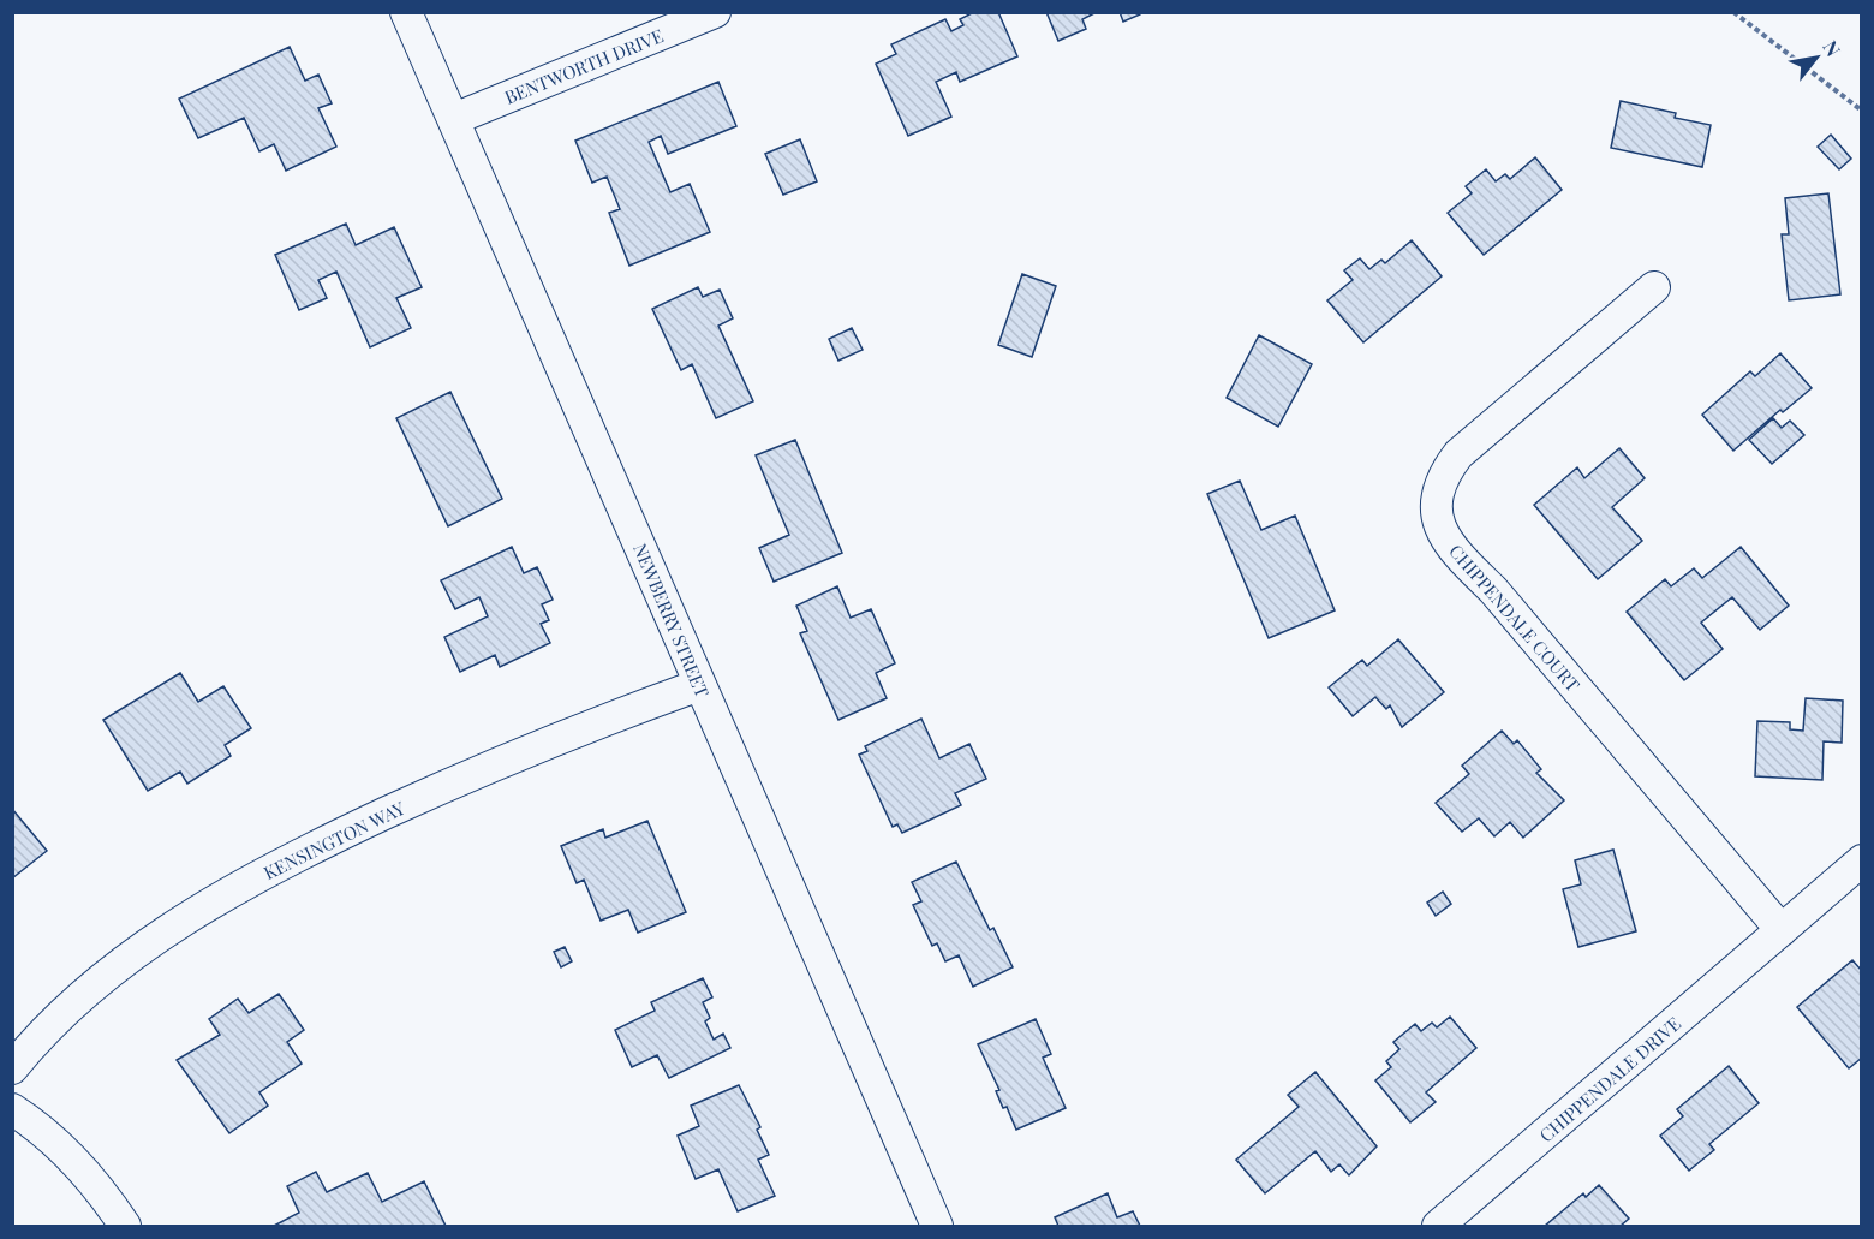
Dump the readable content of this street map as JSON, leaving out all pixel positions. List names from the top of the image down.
{
  "streets": {
    "street": [
      "BENTWORTH DRIVE",
      "CHIPPENDALE COURT",
      "NEWBERRY STREET",
      "KENSINGTON WAY",
      "CHIPPENDALE DRIVE"
    ]
  },
  "crossings": [
    ["BENTWORTH DRIVE", "NEWBERRY STREET"],
    ["CHIPPENDALE COURT", "CHIPPENDALE DRIVE"],
    ["NEWBERRY STREET", "KENSINGTON WAY"]
  ],
  "north": "top right"
}
